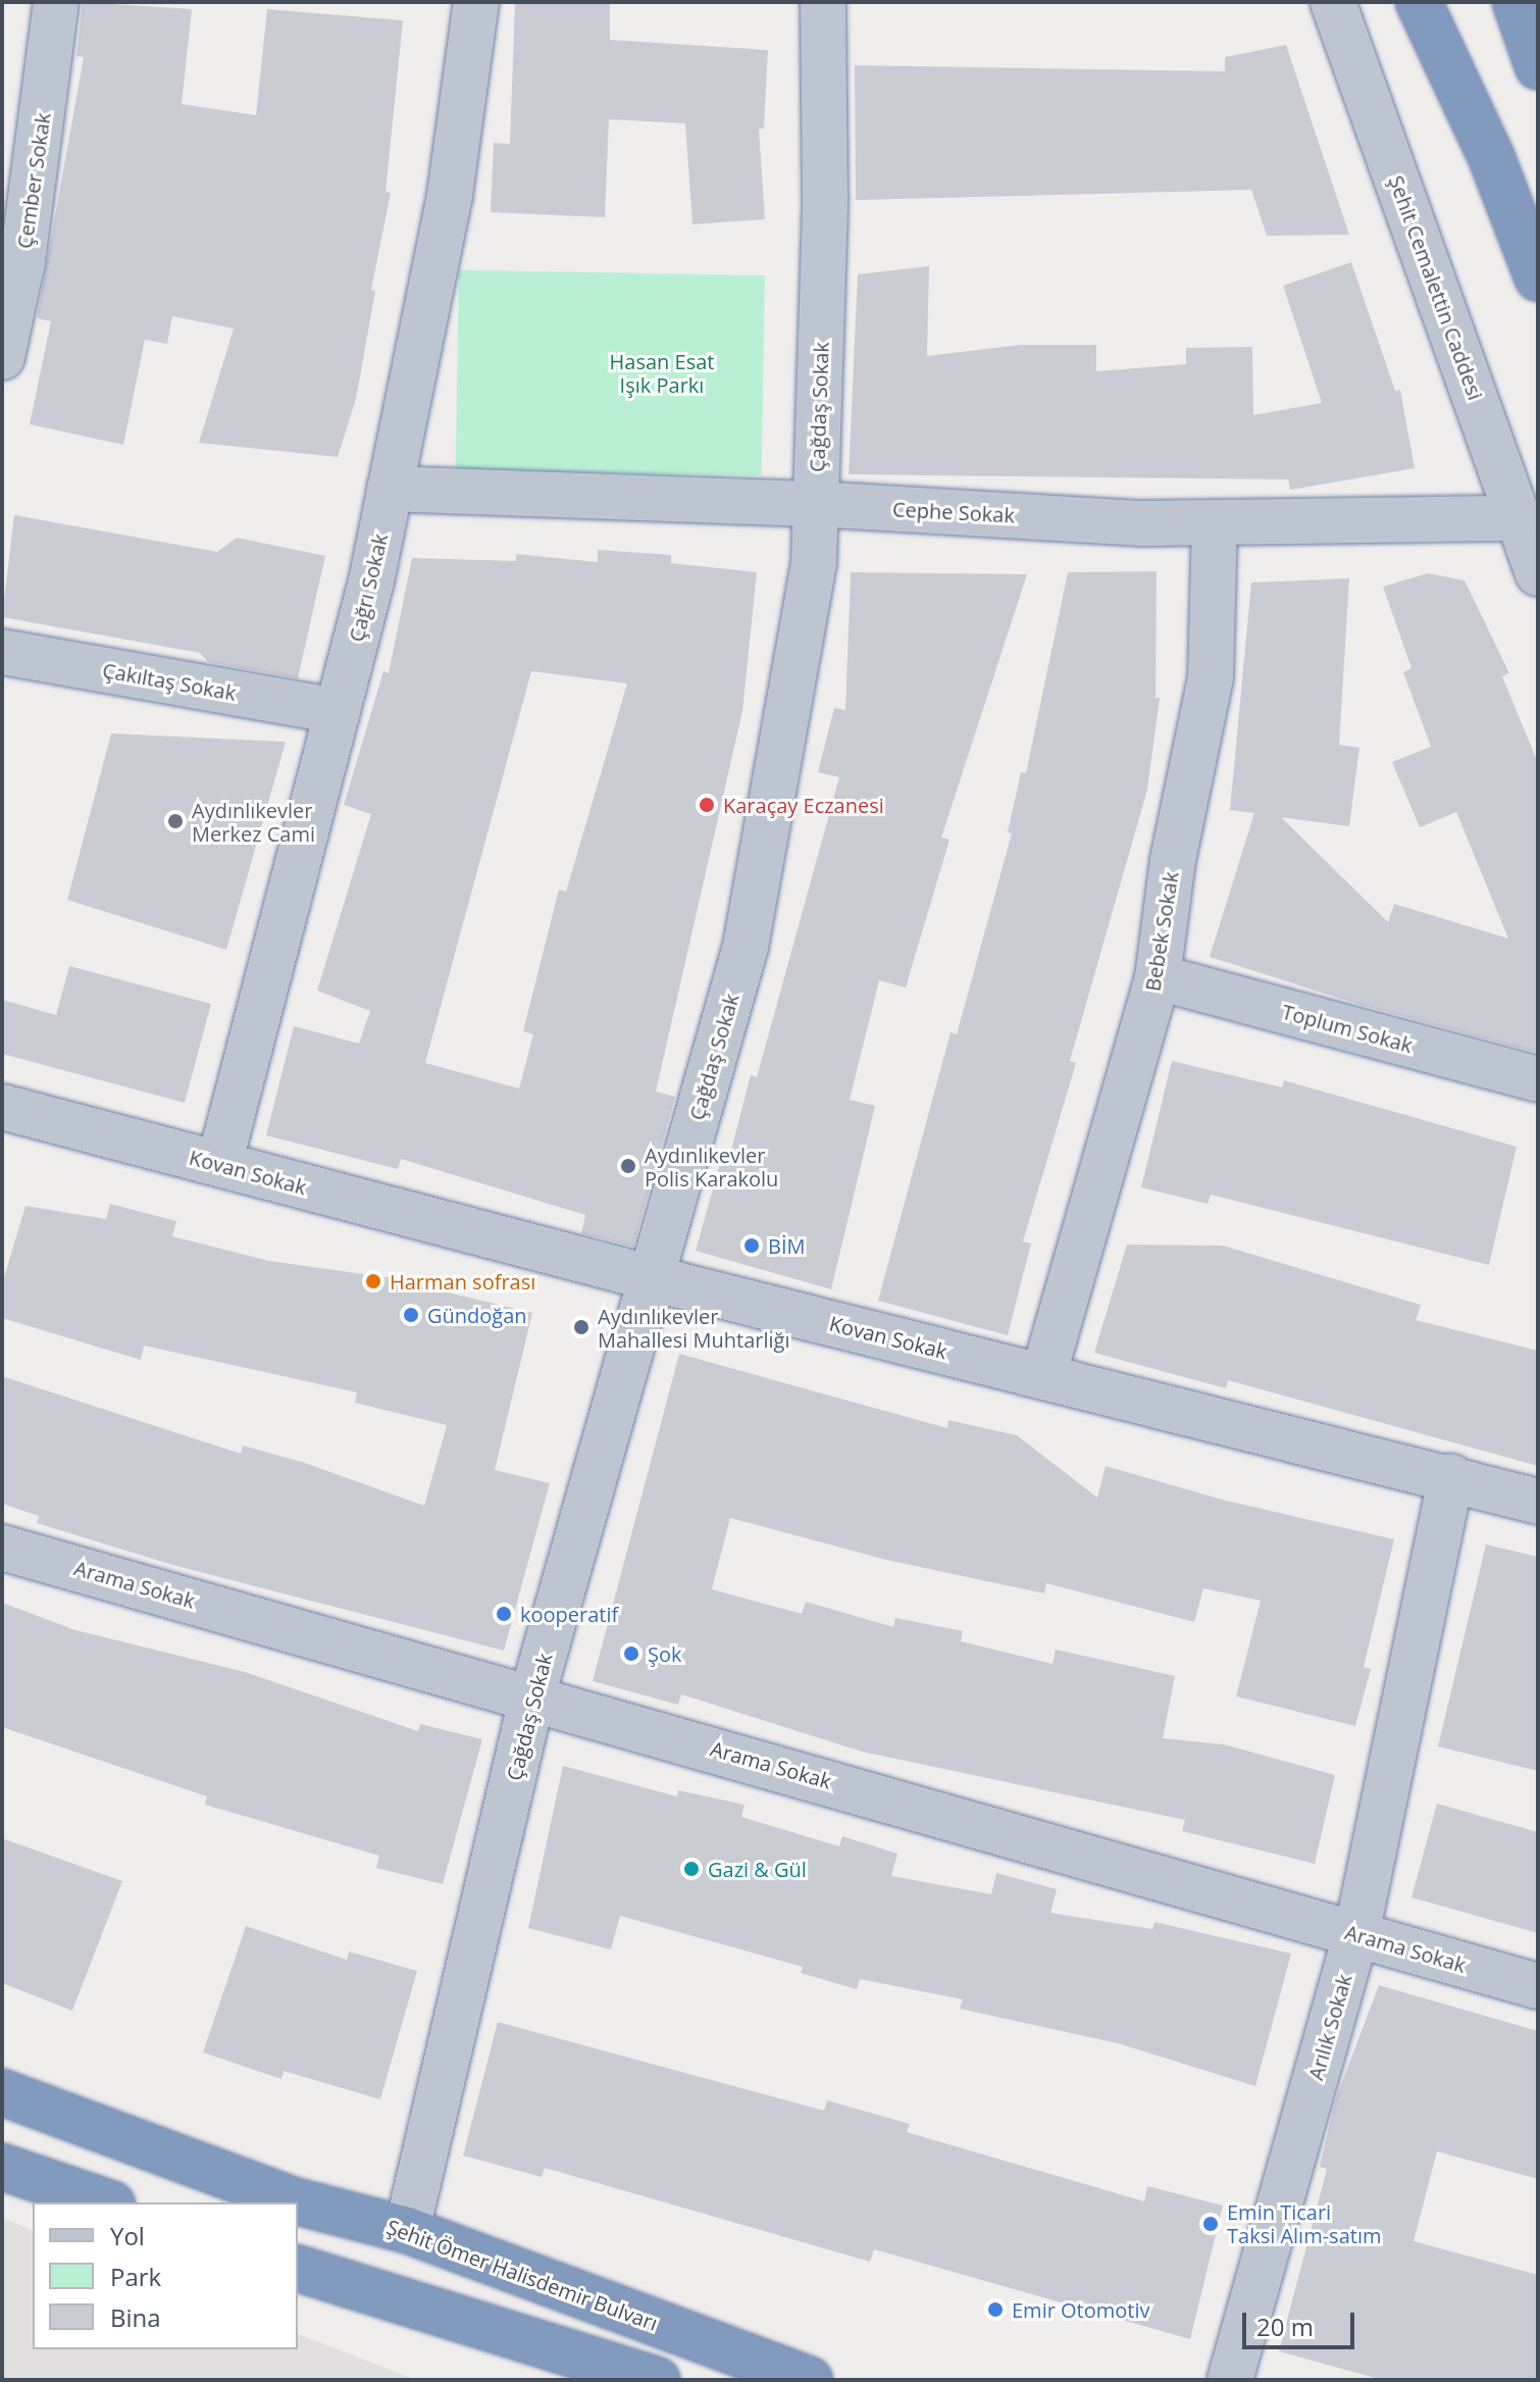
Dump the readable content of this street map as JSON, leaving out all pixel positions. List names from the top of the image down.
{
  "streets": {
    "highway": ["Şehit Ömer Halisdemir Bulvarı"],
    "street": [
      "Çember Sokak",
      "Şehit Cemalettin Caddesi",
      "Çağdaş Sokak",
      "Cephe Sokak",
      "Çağrı Sokak",
      "Çakıltaş Sokak",
      "Bebek Sokak",
      "Toplum Sokak",
      "Kovan Sokak",
      "Arama Sokak",
      "Arılık Sokak"
    ]
  },
  "crossings": [
    ["Şehit Cemalettin Caddesi", "Cephe Sokak"],
    ["Çağdaş Sokak", "Cephe Sokak"],
    ["Çağdaş Sokak", "Kovan Sokak"],
    ["Çağdaş Sokak", "Arama Sokak"],
    ["Çağdaş Sokak", "Şehit Ömer Halisdemir Bulvarı"],
    ["Cephe Sokak", "Çağrı Sokak"],
    ["Cephe Sokak", "Bebek Sokak"],
    ["Çağrı Sokak", "Çakıltaş Sokak"],
    ["Çağrı Sokak", "Kovan Sokak"],
    ["Bebek Sokak", "Toplum Sokak"],
    ["Bebek Sokak", "Kovan Sokak"],
    ["Kovan Sokak", "Arılık Sokak"],
    ["Arama Sokak", "Arılık Sokak"]
  ],
  "parks": ["Hasan Esat Işık Parkı"],
  "places": [
    "Karaçay Eczanesi",
    "Aydınlıkevler Merkez Cami",
    "Aydınlıkevler Polis Karakolu",
    "BİM",
    "Harman sofrası",
    "Gündoğan",
    "Aydınlıkevler Mahallesi Muhtarlığı",
    "kooperatif",
    "Şok",
    "Gazi & Gül",
    "Emin Ticari Taksi Alım-satım",
    "Emir Otomotiv"
  ],
  "legend": ["Yol", "Park", "Bina"],
  "scale_bar": "20 m"
}
